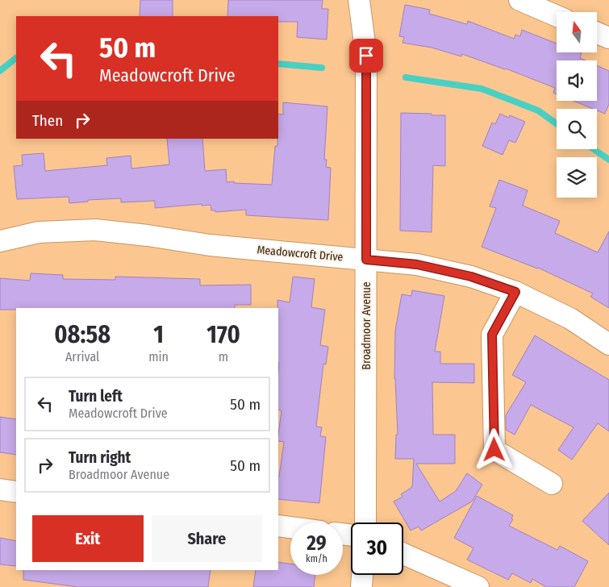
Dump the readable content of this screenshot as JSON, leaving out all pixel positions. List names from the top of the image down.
{
  "streets": {
    "street": ["Meadowcroft Drive", "Broadmoor Avenue"]
  },
  "crossings": [
    ["Meadowcroft Drive", "Broadmoor Avenue"]
  ],
  "north": "top",
  "page": {
    "turn": ["50 m", "Meadowcroft Drive"],
    "then": "Then",
    "eta": [
      "08:58",
      "Arrival",
      "1",
      "min",
      "170",
      "m"
    ],
    "list": [
      {
        "name": "Turn left",
        "note": "Meadowcroft Drive",
        "value": "50 m"
      },
      {
        "name": "Turn right",
        "note": "Broadmoor Avenue",
        "value": "50 m"
      }
    ],
    "buttons": ["Exit", "Share"],
    "speed": "29 km/h",
    "limit": "30"
  }
}
